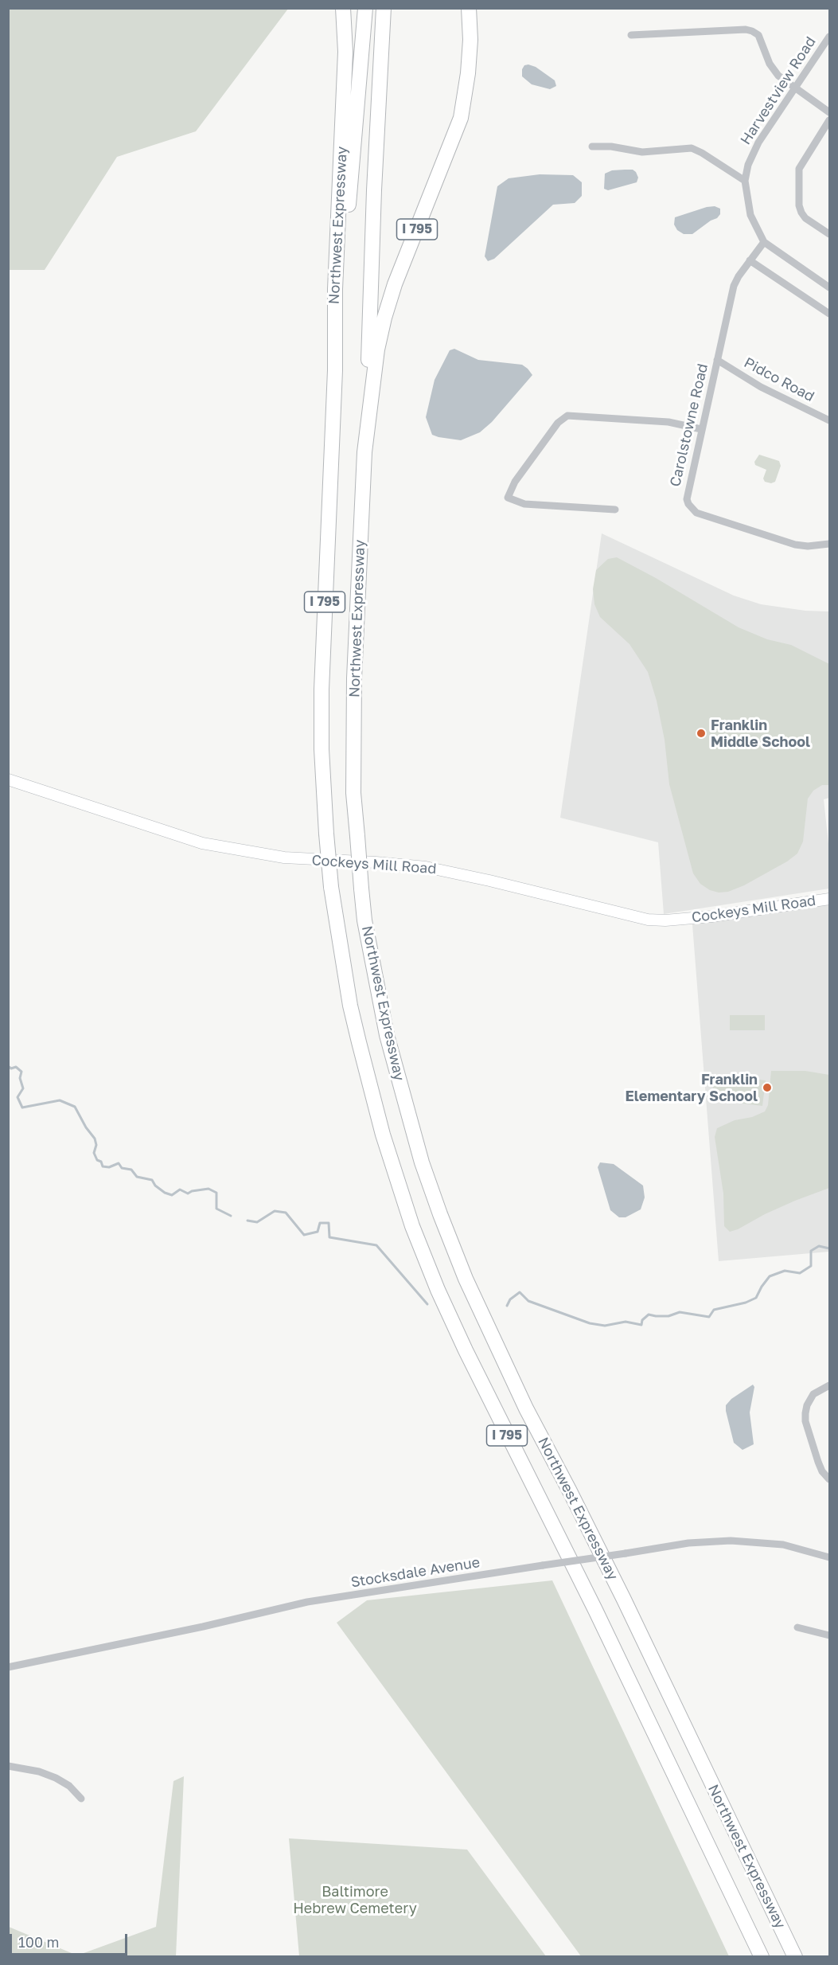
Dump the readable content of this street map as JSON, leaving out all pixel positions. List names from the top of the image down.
{
  "streets": {
    "highway": ["Northwest Expressway", "I 795"],
    "street": [
      "Harvestview Road",
      "Pidco Road",
      "Carolstowne Road",
      "Cockeys Mill Road",
      "Stocksdale Avenue"
    ]
  },
  "crossings": [
    ["Harvestview Road", "Carolstowne Road"],
    ["Pidco Road", "Carolstowne Road"]
  ],
  "parks": ["Baltimore Hebrew Cemetery"],
  "places": ["Franklin Middle School", "Franklin Elementary School"],
  "scale_bar": "100 m"
}
